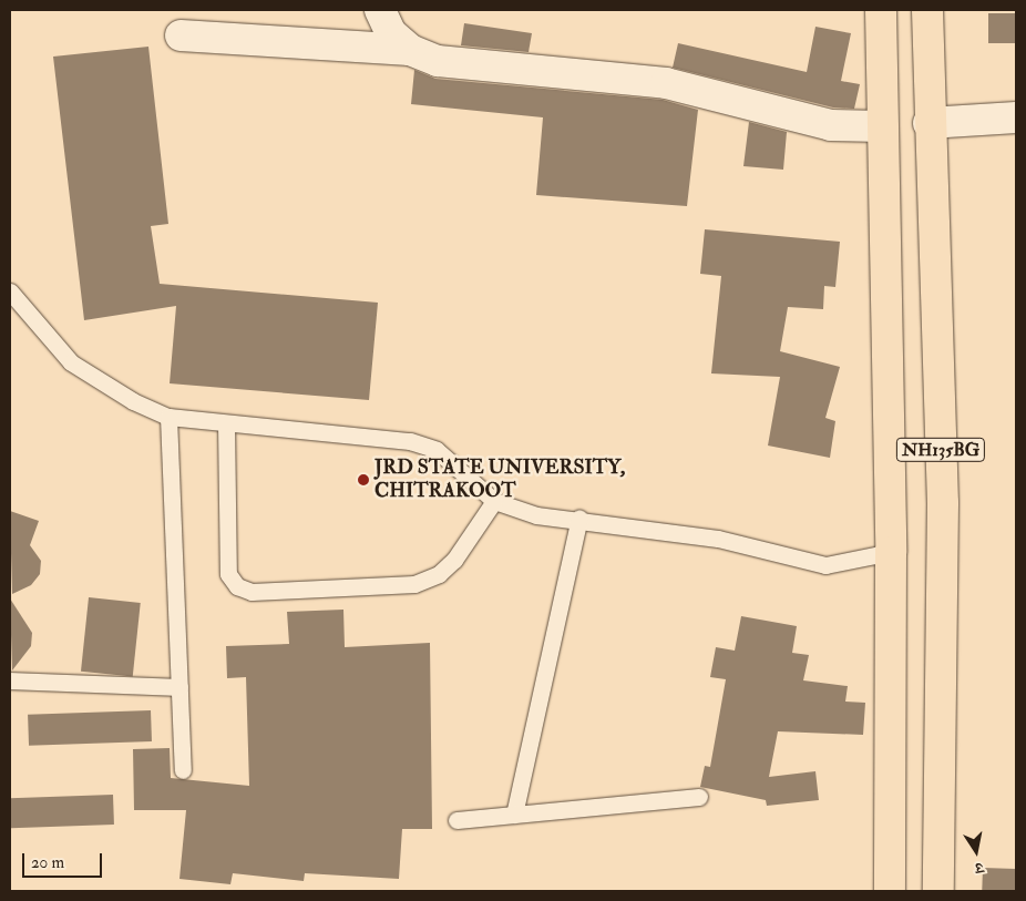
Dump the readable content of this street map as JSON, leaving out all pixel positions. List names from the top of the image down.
{
  "streets": {
    "highway": ["NH135BG"]
  },
  "places": ["JRD STATE UNIVERSITY, CHITRAKOOT"],
  "scale_bar": "20 m",
  "north": "bottom"
}
